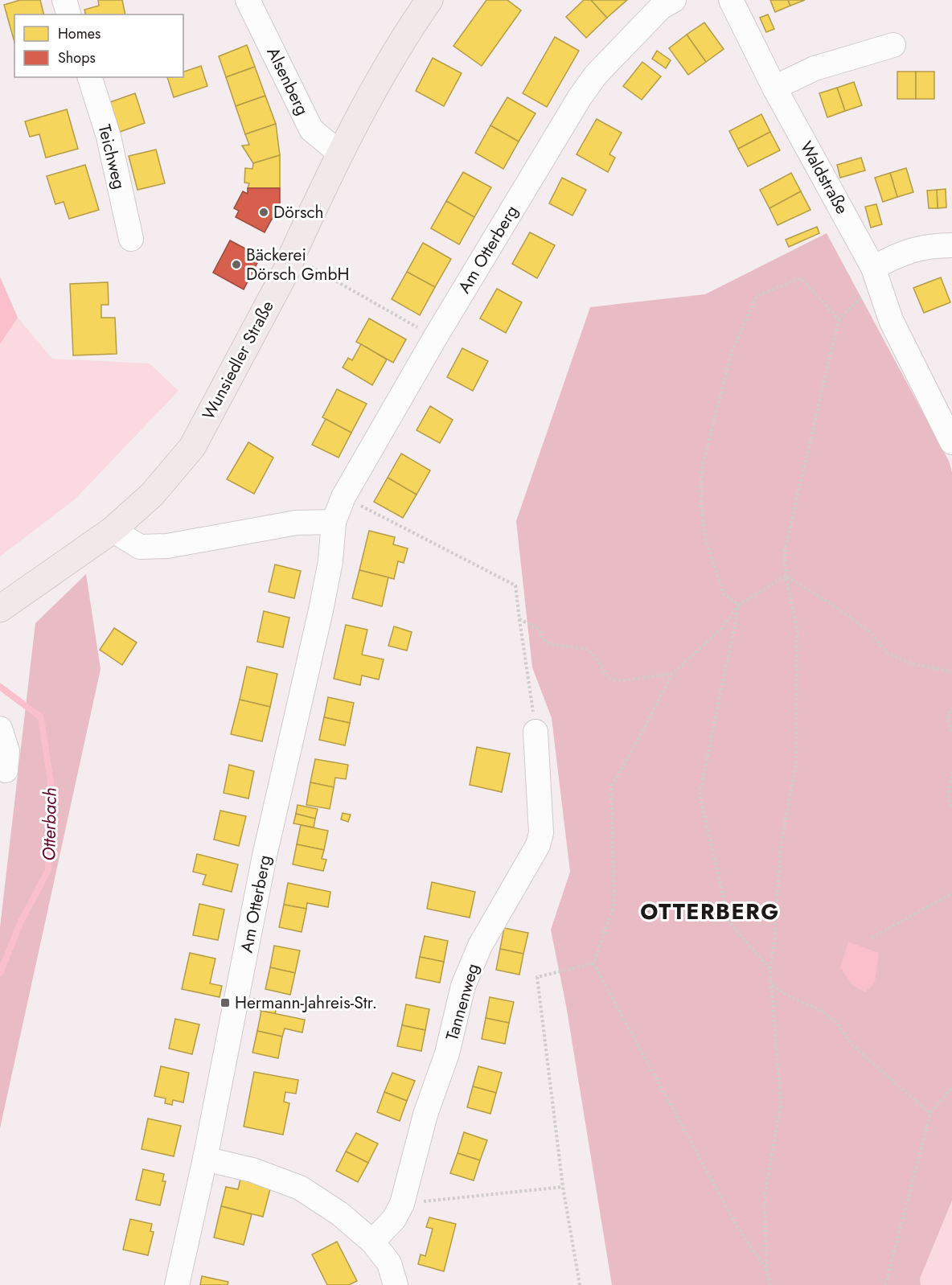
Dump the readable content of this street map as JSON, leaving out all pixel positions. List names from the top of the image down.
{
  "streets": {
    "main road": ["Wunsiedler Straße"],
    "street": [
      "Alsenberg",
      "Teichweg",
      "Waldstraße",
      "Am Otterberg",
      "Tannenweg"
    ]
  },
  "crossings": [
    ["Alsenberg", "Wunsiedler Straße"]
  ],
  "districts": ["OTTERBERG"],
  "water": ["Otterbach"],
  "places": {
    "other": ["Dörsch", "Bäckerei Dörsch GmbH"],
    "transit": ["Hermann-Jahreis-Str."]
  },
  "legend": ["Homes", "Shops"]
}
